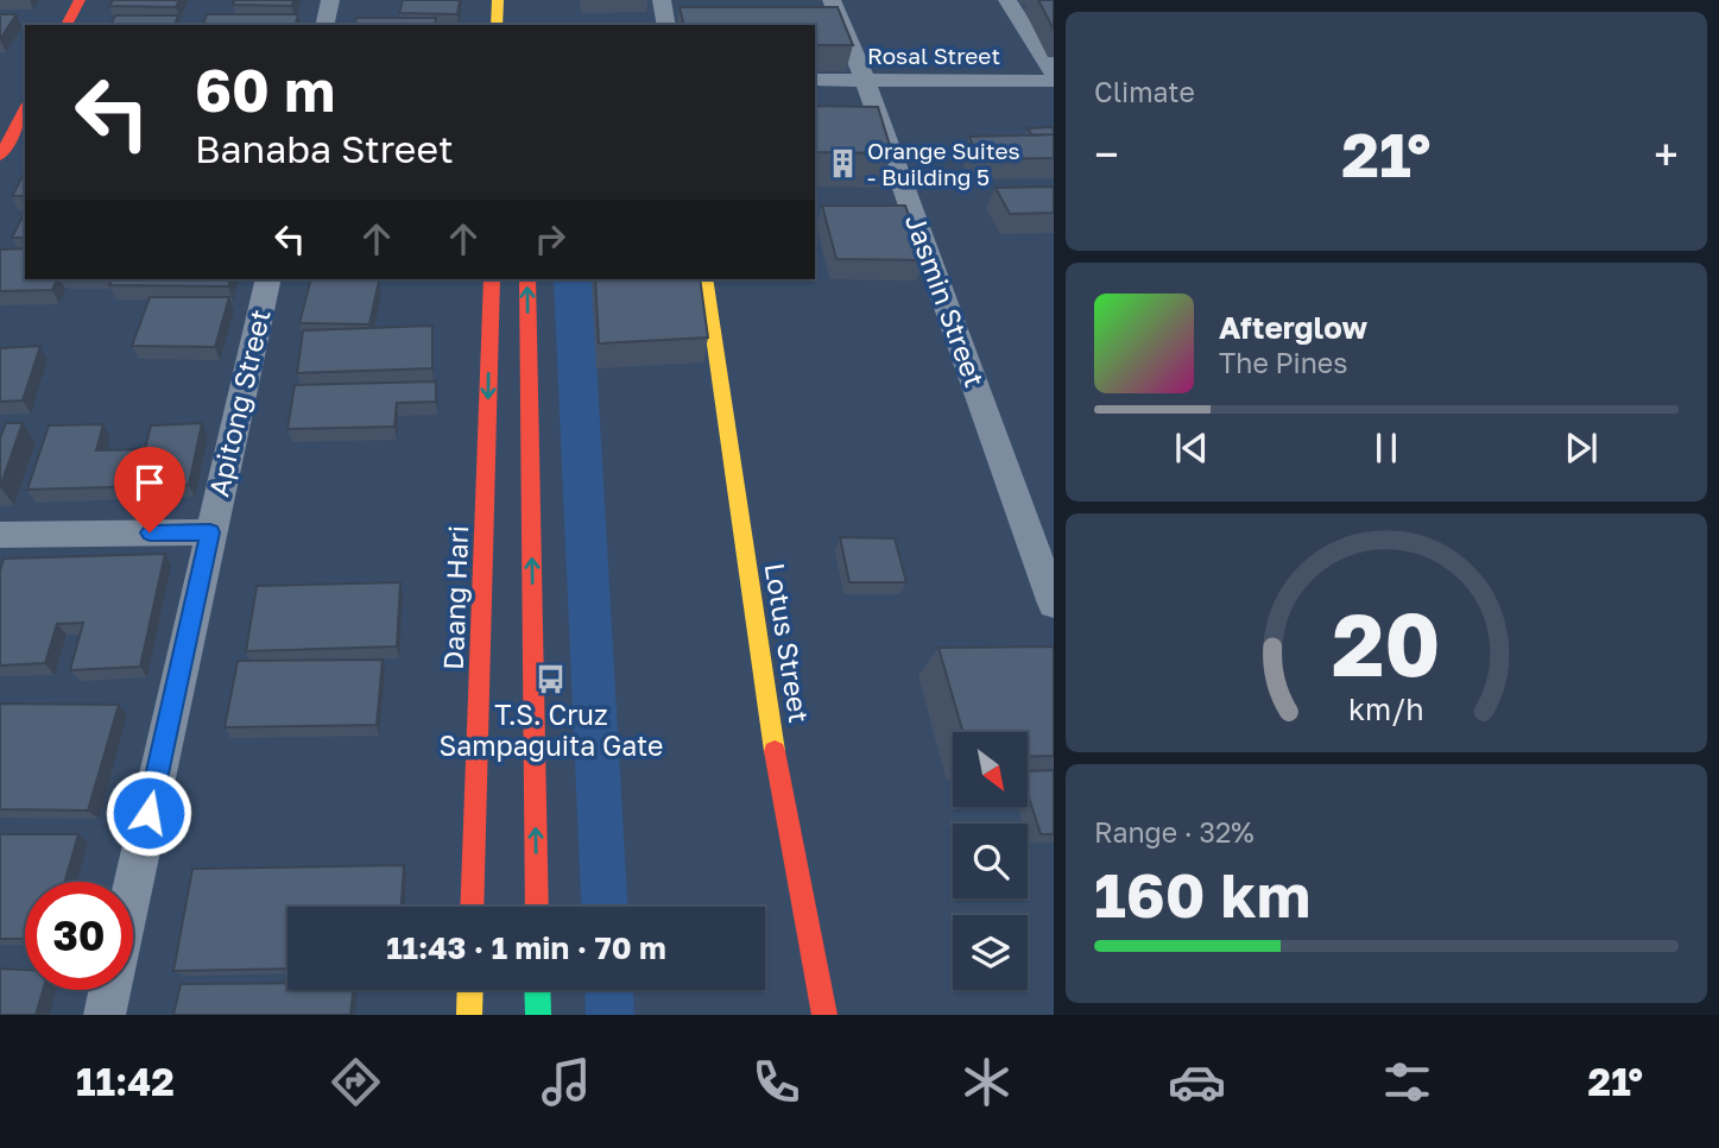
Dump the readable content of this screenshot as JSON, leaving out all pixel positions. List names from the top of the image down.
{
  "streets": {
    "main road": ["Daang Hari", "Lotus Street"],
    "street": ["Rosal Street", "Jasmin Street", "Apitong Street"]
  },
  "crossings": [
    ["Rosal Street", "Jasmin Street"]
  ],
  "places": {
    "building": ["Orange Suites - Building 5"],
    "bus stop": ["T.S. Cruz Sampaguita Gate"]
  },
  "north": "bottom right",
  "page": {
    "tile": [
      "Climate",
      ["Range · 32%", "160 km"]
    ],
    "turn": ["60 m", "Banaba Street"],
    "heat": ["−", "21°", "+"],
    "song": ["Afterglow", "The Pines"],
    "limit": "30",
    "trip": "11:43 · 1 min · 70 m",
    "tabs": ["11:42", "21°"],
    "gauge": ["20", "km/h"]
  }
}
